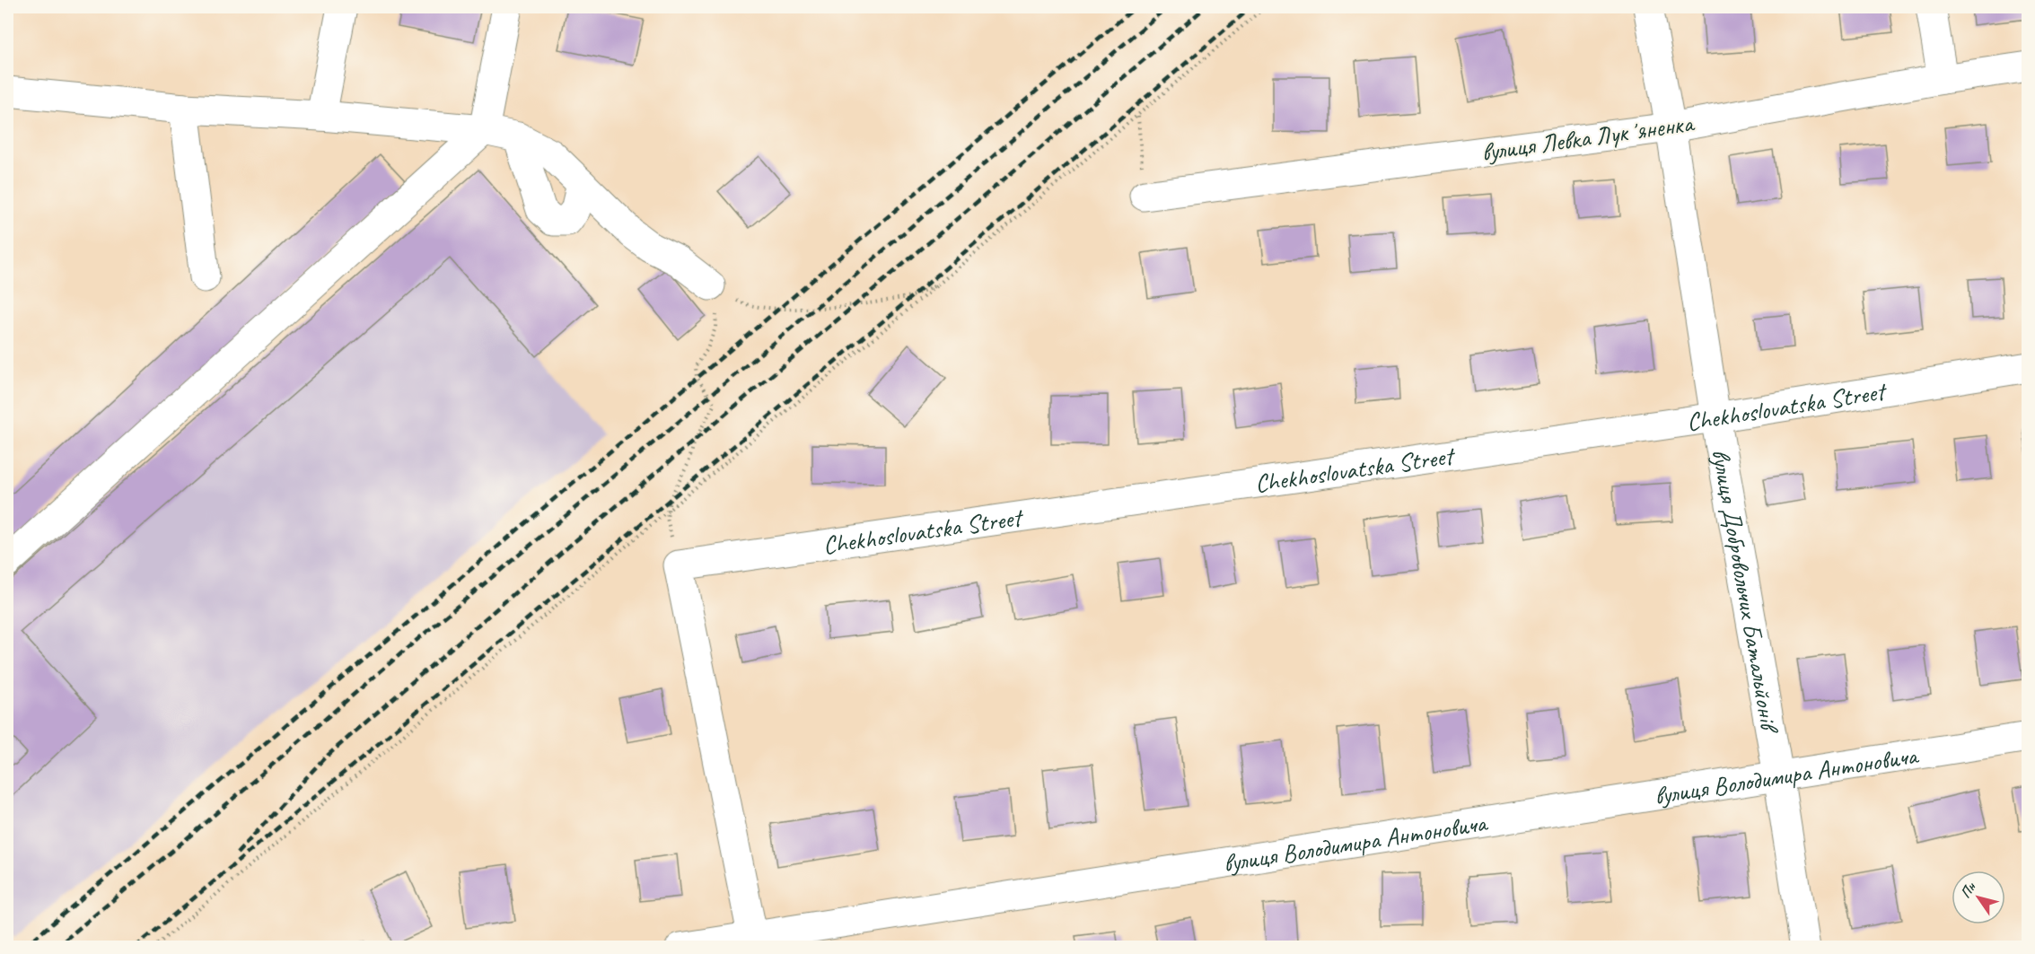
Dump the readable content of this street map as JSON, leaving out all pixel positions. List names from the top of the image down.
{
  "streets": {
    "street": [
      "вулиця Левка Лукʼяненка",
      "Chekhoslovatska Street",
      "вулиця Добровольчих Батальйонів",
      "вулиця Володимира Антоновича"
    ]
  },
  "crossings": [
    ["вулиця Левка Лукʼяненка", "вулиця Добровольчих Батальйонів"],
    ["Chekhoslovatska Street", "вулиця Добровольчих Батальйонів"],
    ["вулиця Добровольчих Батальйонів", "вулиця Володимира Антоновича"]
  ],
  "north": "top left"
}
